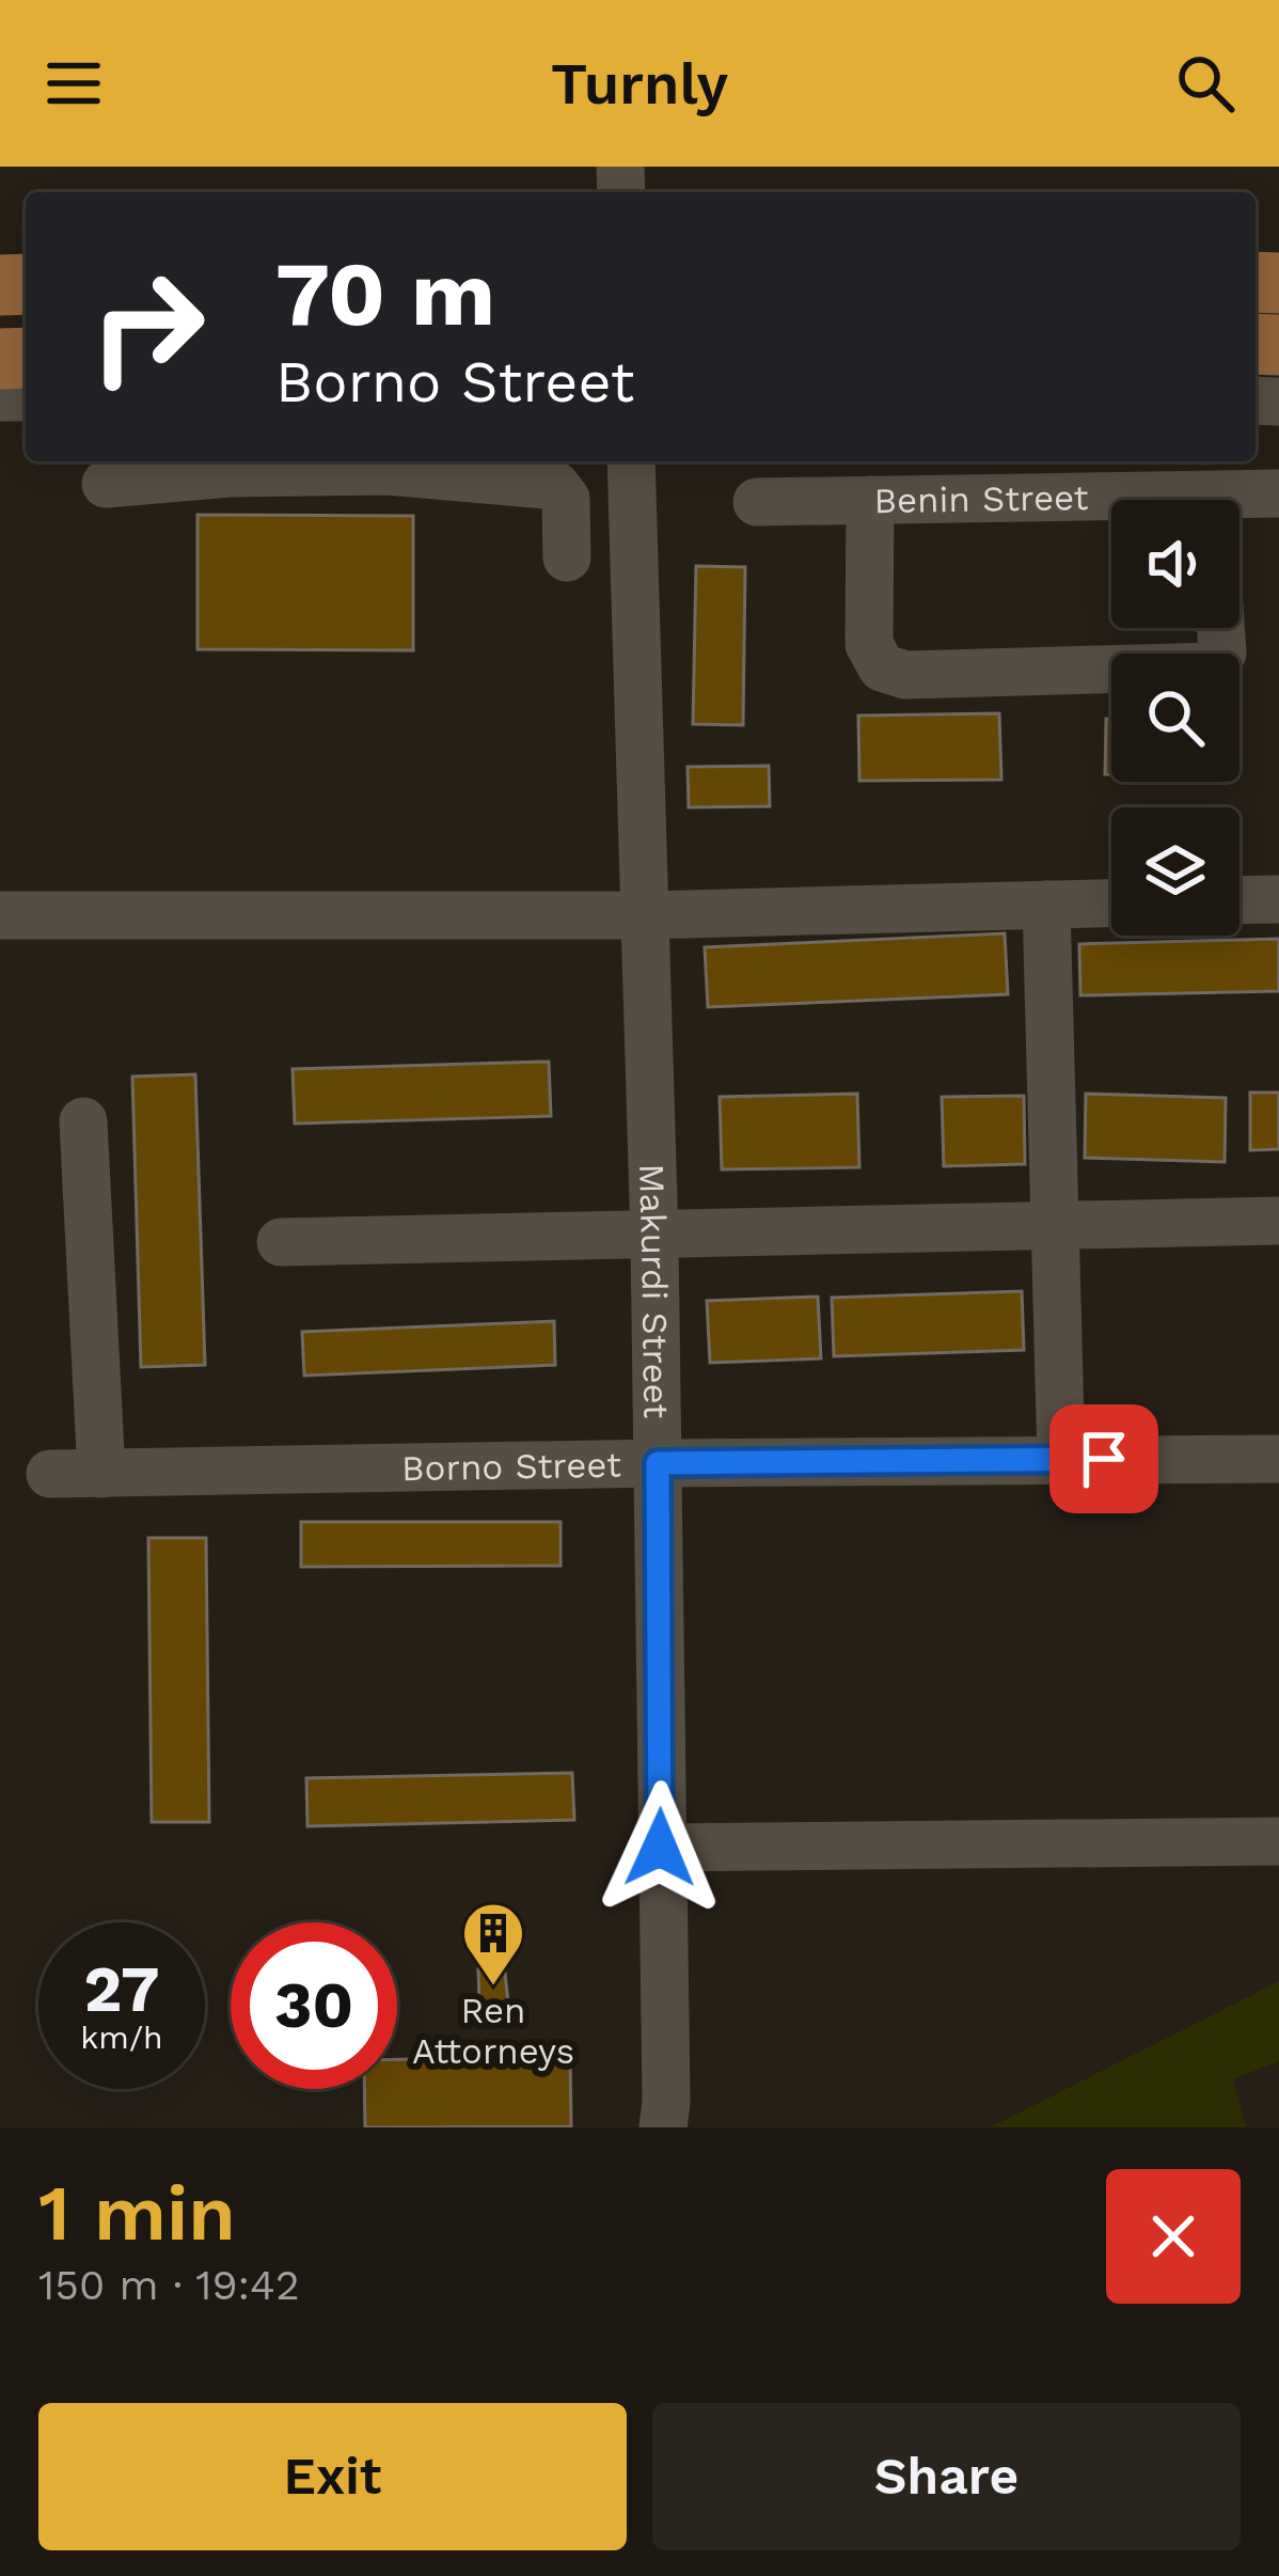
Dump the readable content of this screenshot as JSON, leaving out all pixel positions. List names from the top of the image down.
{
  "streets": {
    "street": ["Benin Street", "Makurdi Street", "Borno Street"]
  },
  "crossings": [
    ["Makurdi Street", "Borno Street"]
  ],
  "places": {
    "building": ["Ren Attorneys"]
  },
  "page": {
    "header": "Turnly",
    "turn": ["70 m", "Borno Street"],
    "speed": "27 km/h",
    "limit": "30",
    "heading": ["1 min", "150 m · 19:42"],
    "buttons": ["Exit", "Share"]
  }
}
